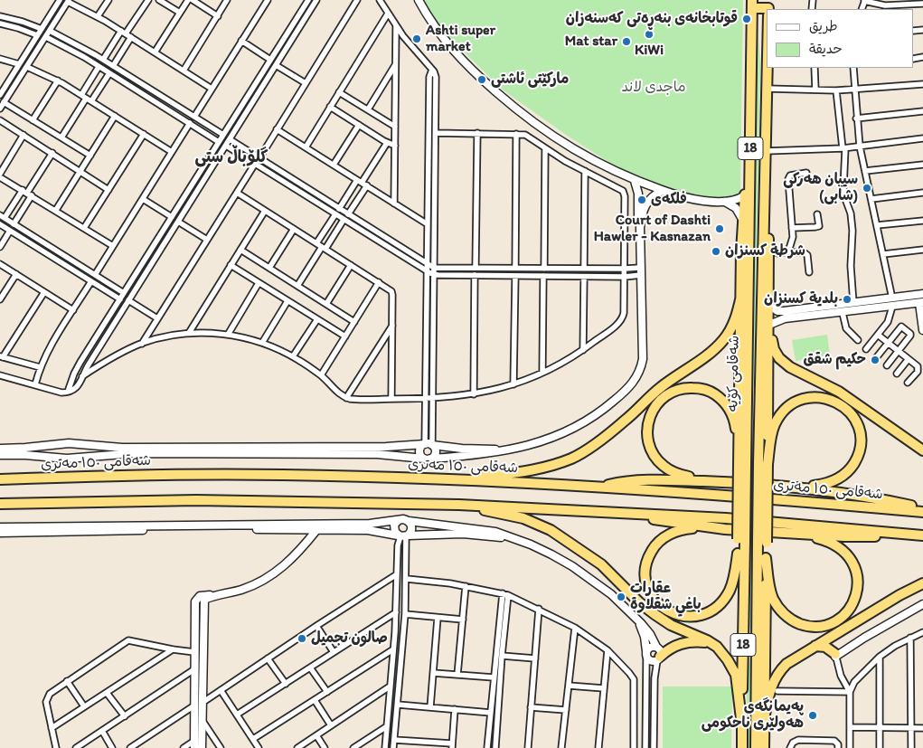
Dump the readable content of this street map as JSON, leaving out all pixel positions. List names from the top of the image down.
{
  "streets": {
    "highway": ["18", "شەقامی کۆیە", "شەقامی ١٥٠ مەتری"]
  },
  "districts": ["گلۆباڵ ستی"],
  "parks": ["ماجدی لاند"],
  "places": [
    "قوتابخانەی بنەڕەتی کەسنەزان",
    "KiWi",
    "Ashti super market",
    "Mat star",
    "مارکێتی ئاشتی",
    "سیپان هەرکی (شابی)",
    "فلکەی",
    "Court of Dashti Hawler - Kasnazan",
    "شرطة كسنزان",
    "بلدية كسنزان",
    "حكيم شقق",
    "عقارات باغي شقلاوة",
    "صالون تجميل",
    "پەیمانگەی هەولێری ناحکومی"
  ],
  "legend": ["طريق", "حديقة"]
}
